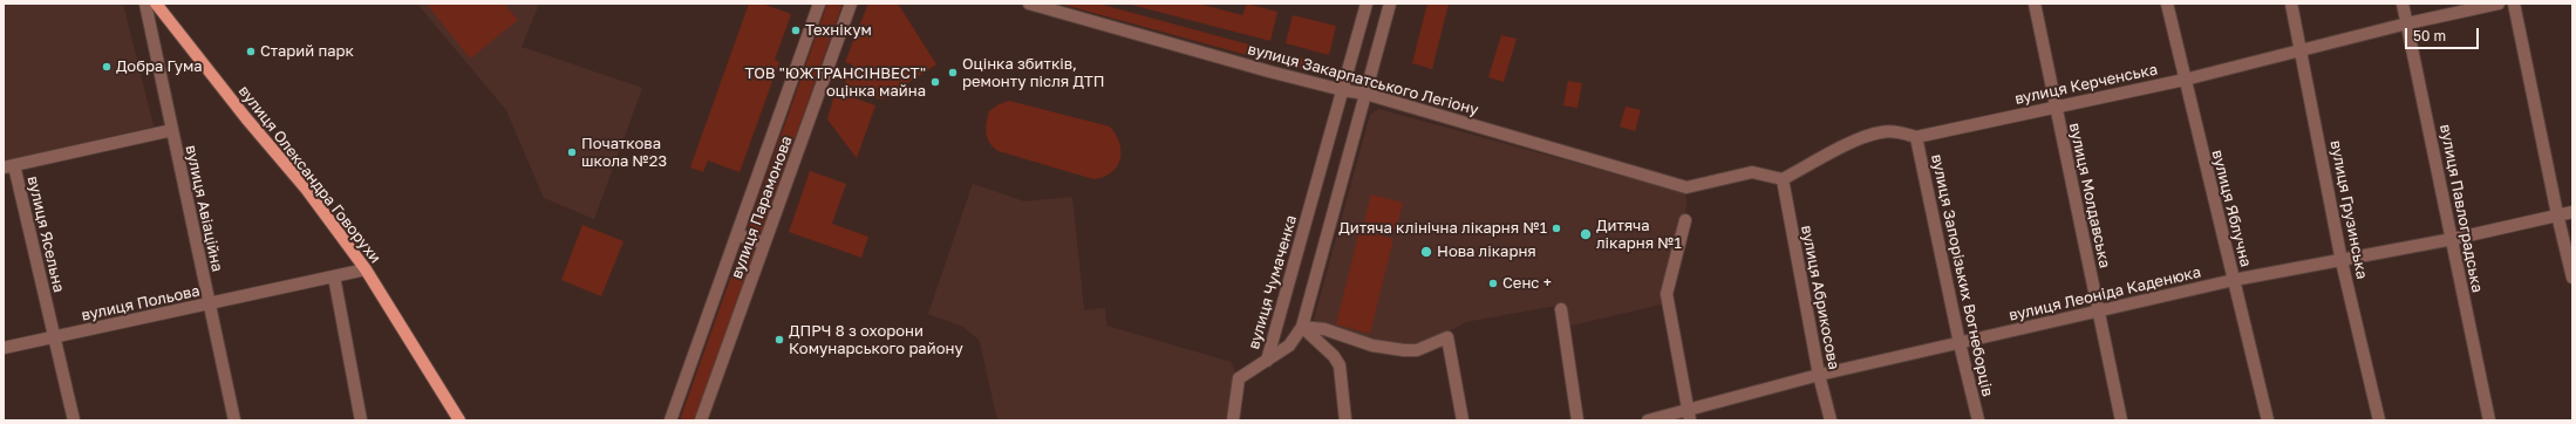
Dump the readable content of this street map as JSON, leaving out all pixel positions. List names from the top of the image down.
{
  "streets": {
    "main road": ["вулиця Олександра Говорухи"],
    "street": [
      "вулиця Закарпатського Легіону",
      "вулиця Керченська",
      "вулиця Молдавська",
      "вулиця Парамонова",
      "вулиця Авіаційна",
      "вулиця Яблучна",
      "вулиця Павлоградська",
      "вулиця Грузинська",
      "вулиця Ясельна",
      "вулиця Запорізьких Вогнеборців",
      "вулиця Чумаченка",
      "вулиця Леоніда Каденюка",
      "вулиця Абрикосова",
      "вулиця Польова"
    ]
  },
  "crossings": [
    ["вулиця Закарпатського Легіону", "вулиця Керченська"],
    ["вулиця Закарпатського Легіону", "вулиця Чумаченка"],
    ["вулиця Закарпатського Легіону", "вулиця Абрикосова"],
    ["вулиця Керченська", "вулиця Молдавська"],
    ["вулиця Керченська", "вулиця Яблучна"],
    ["вулиця Керченська", "вулиця Павлоградська"],
    ["вулиця Керченська", "вулиця Грузинська"],
    ["вулиця Керченська", "вулиця Запорізьких Вогнеборців"],
    ["вулиця Керченська", "вулиця Абрикосова"],
    ["вулиця Олександра Говорухи", "вулиця Польова"],
    ["вулиця Молдавська", "вулиця Леоніда Каденюка"],
    ["вулиця Авіаційна", "вулиця Польова"],
    ["вулиця Яблучна", "вулиця Леоніда Каденюка"],
    ["вулиця Павлоградська", "вулиця Леоніда Каденюка"],
    ["вулиця Грузинська", "вулиця Леоніда Каденюка"],
    ["вулиця Ясельна", "вулиця Польова"],
    ["вулиця Запорізьких Вогнеборців", "вулиця Леоніда Каденюка"],
    ["вулиця Леоніда Каденюка", "вулиця Абрикосова"]
  ],
  "places": [
    "Технікум",
    "Старий парк",
    "Добра Гума",
    "Оцінка збитків, ремонту після ДТП",
    "ТОВ \"ЮЖТРАНСІНВЕСТ\" оцінка майна",
    "Початкова школа №23",
    "Дитяча клінічна лікарня №1",
    "Дитяча лікарня №1",
    "Нова лікарня",
    "Сенс +",
    "ДПРЧ 8 з охорони Комунарського району"
  ],
  "scale_bar": "50 m"
}
